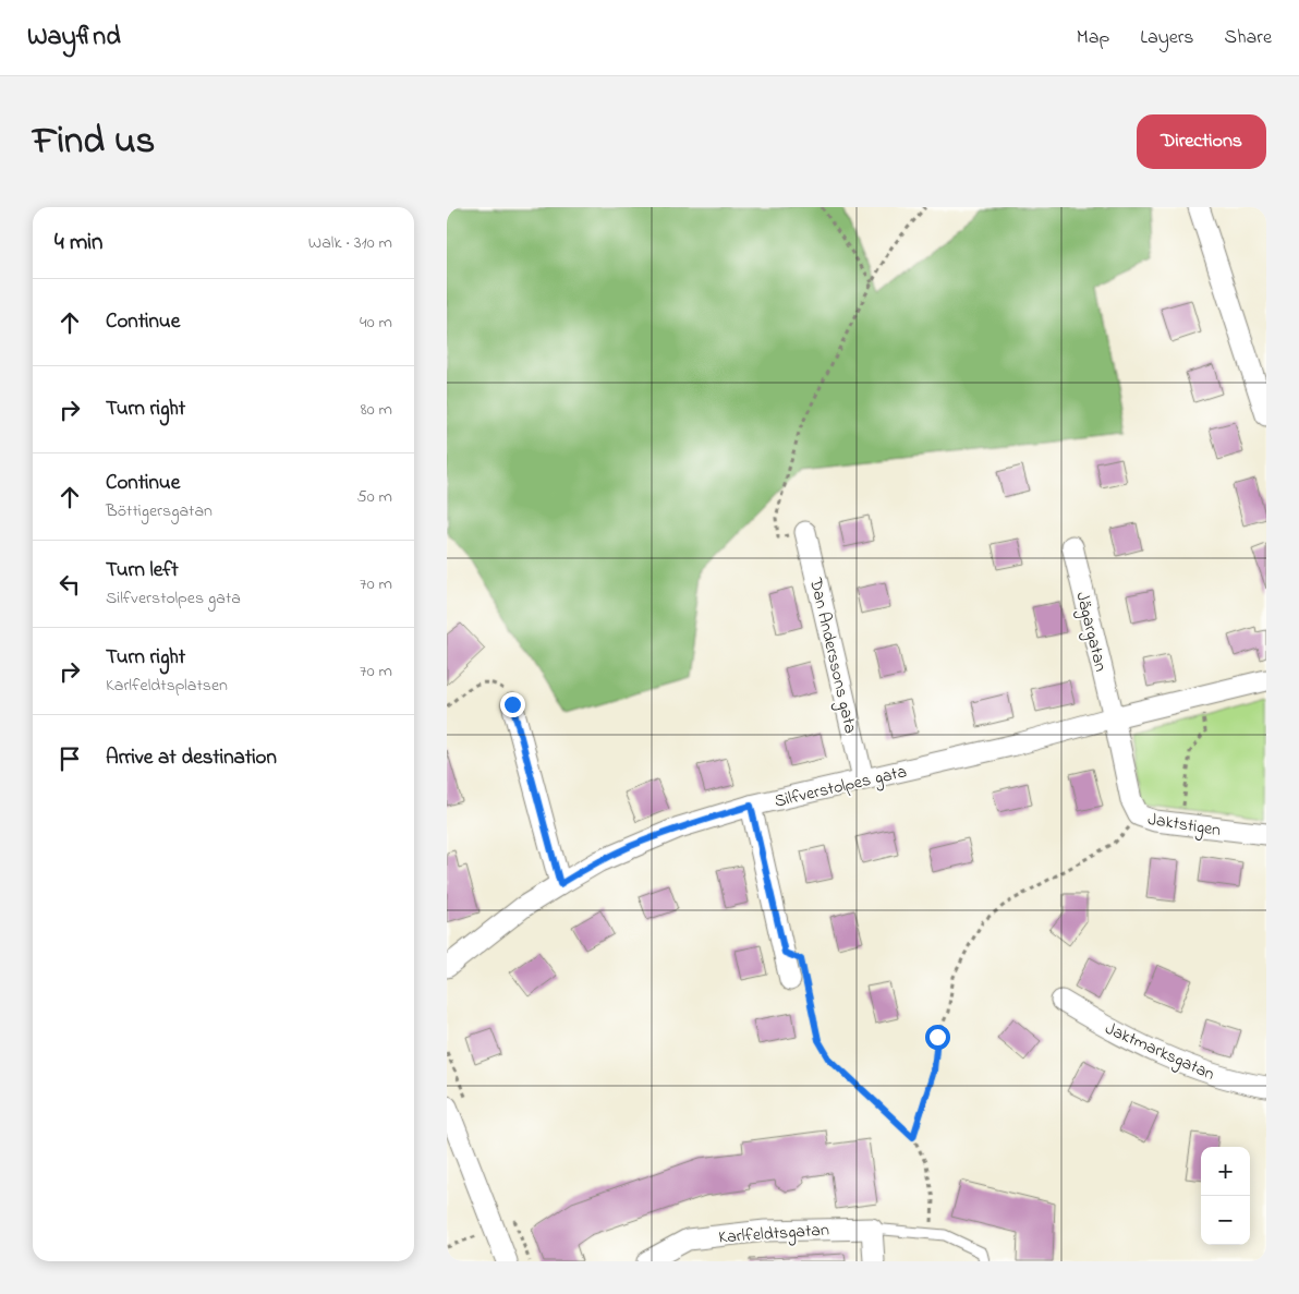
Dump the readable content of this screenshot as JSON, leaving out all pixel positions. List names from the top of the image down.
{
  "streets": {
    "street": [
      "Jägargatan",
      "Dan Anderssons gata",
      "Silfverstolpes gata",
      "Jaktstigen",
      "Jaktmarksgatan",
      "Karlfeldtsgatan"
    ]
  },
  "crossings": [
    ["Jägargatan", "Silfverstolpes gata"],
    ["Jägargatan", "Jaktstigen"],
    ["Dan Anderssons gata", "Silfverstolpes gata"],
    ["Silfverstolpes gata", "Jaktstigen"]
  ],
  "page": {
    "header": "Wayfind",
    "nav": ["Map", "Layers", "Share"],
    "title": "Find us",
    "buttons": "Directions",
    "heading": ["4 min", "Walk · 310 m"],
    "list": [
      ["Continue", "40 m"],
      ["Turn right", "80 m"],
      ["Continue", "Böttigersgatan", "50 m"],
      ["Turn left", "Silfverstolpes gata", "70 m"],
      ["Turn right", "Karlfeldtsplatsen", "70 m"],
      "Arrive at destination"
    ],
    "map_buttons": ["+", "−"]
  }
}
